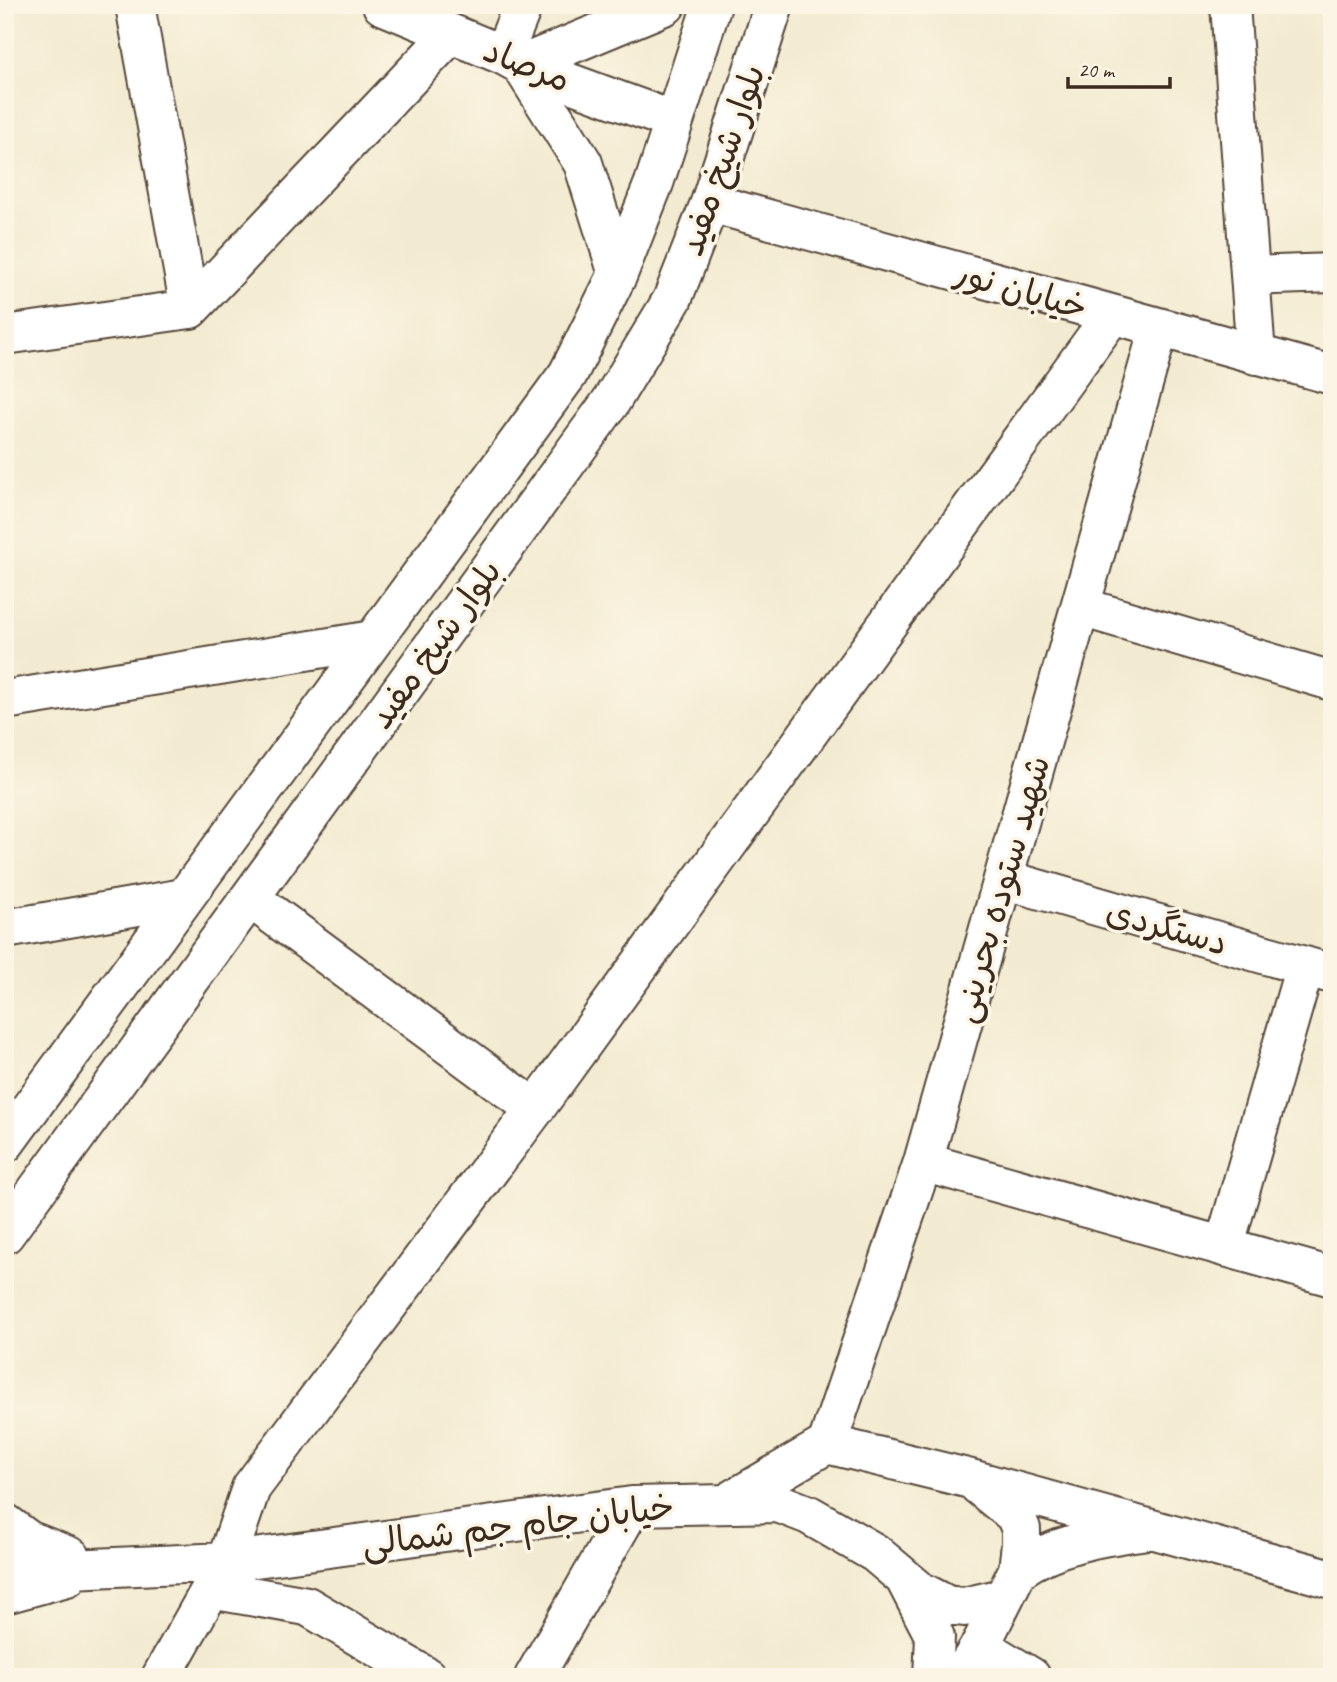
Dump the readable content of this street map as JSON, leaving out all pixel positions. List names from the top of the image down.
{
  "streets": {
    "street": [
      "مرصاد",
      "بلوار شیخ مفید",
      "خیابان نور",
      "شهید ستوده بحرینی",
      "دستگردی",
      "خیابان جام جم شمالی"
    ]
  },
  "crossings": [
    ["مرصاد", "بلوار شیخ مفید"],
    ["بلوار شیخ مفید", "خیابان نور"],
    ["خیابان نور", "شهید ستوده بحرینی"],
    ["شهید ستوده بحرینی", "دستگردی"]
  ],
  "scale_bar": "20 m"
}
